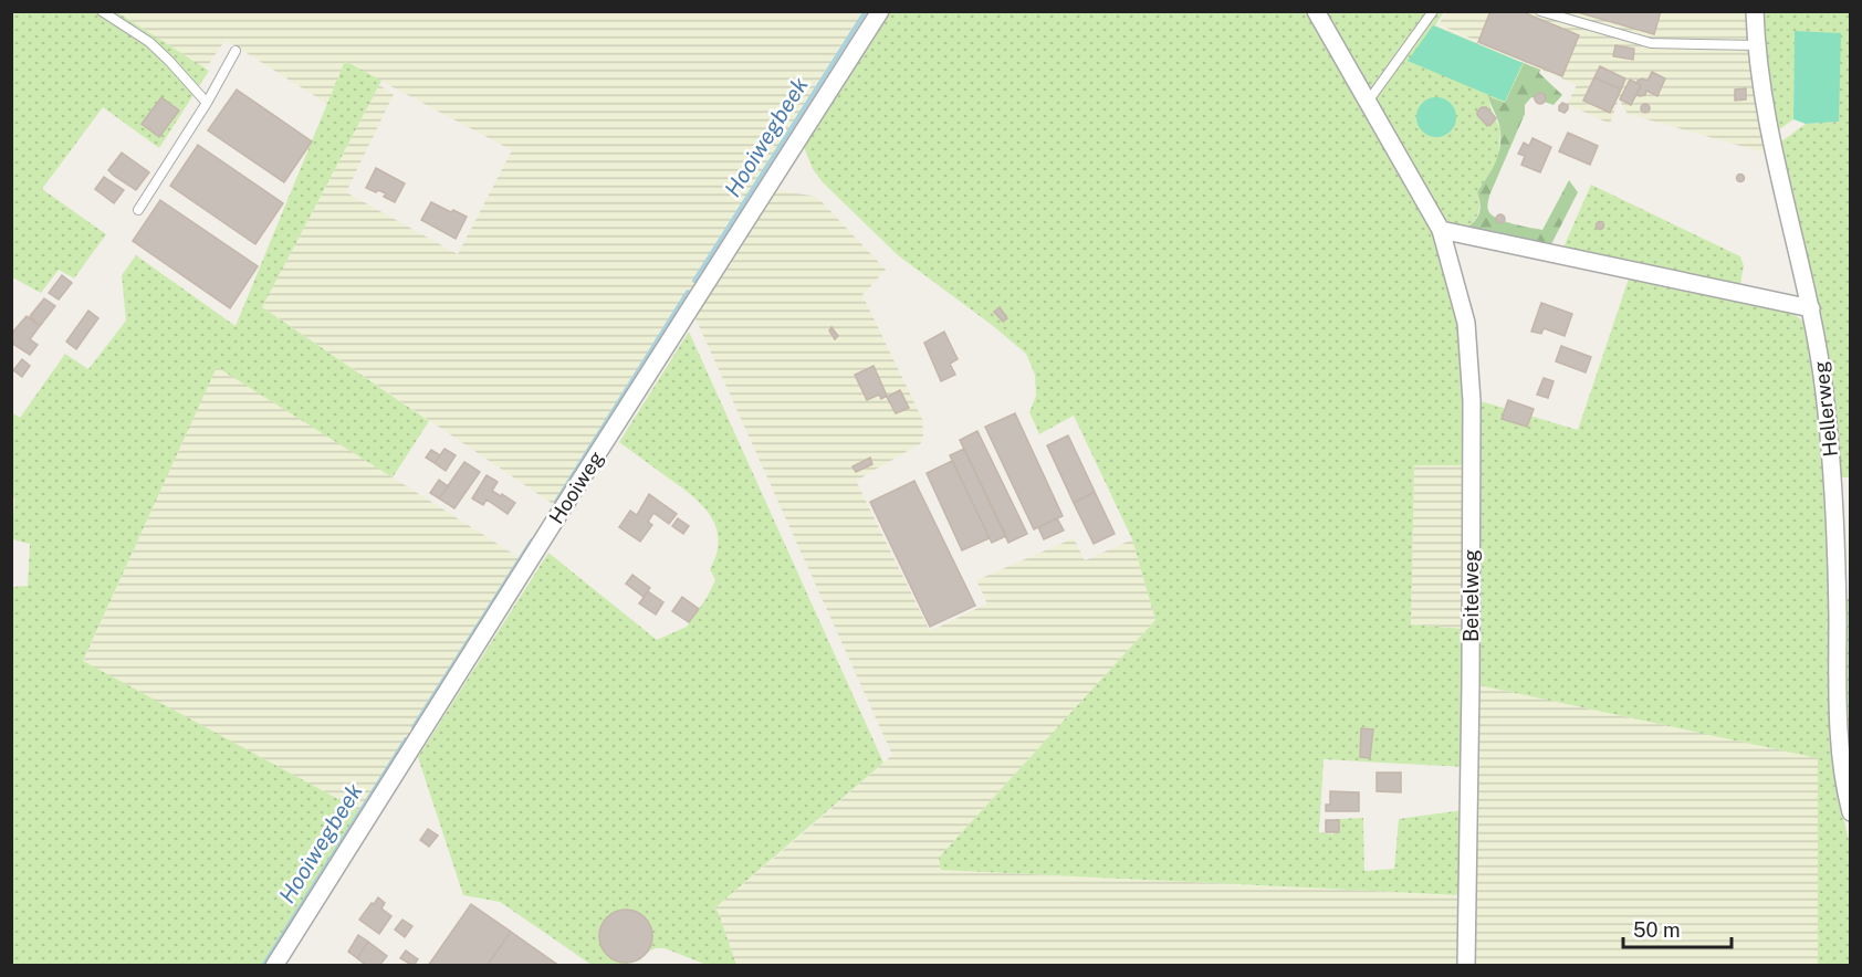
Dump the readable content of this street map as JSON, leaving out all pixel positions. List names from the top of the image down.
{
  "streets": {
    "street": ["Hellerweg", "Hooiweg", "Beitelweg"]
  },
  "water": ["Hooiwegbeek"],
  "scale_bar": "50 m"
}
